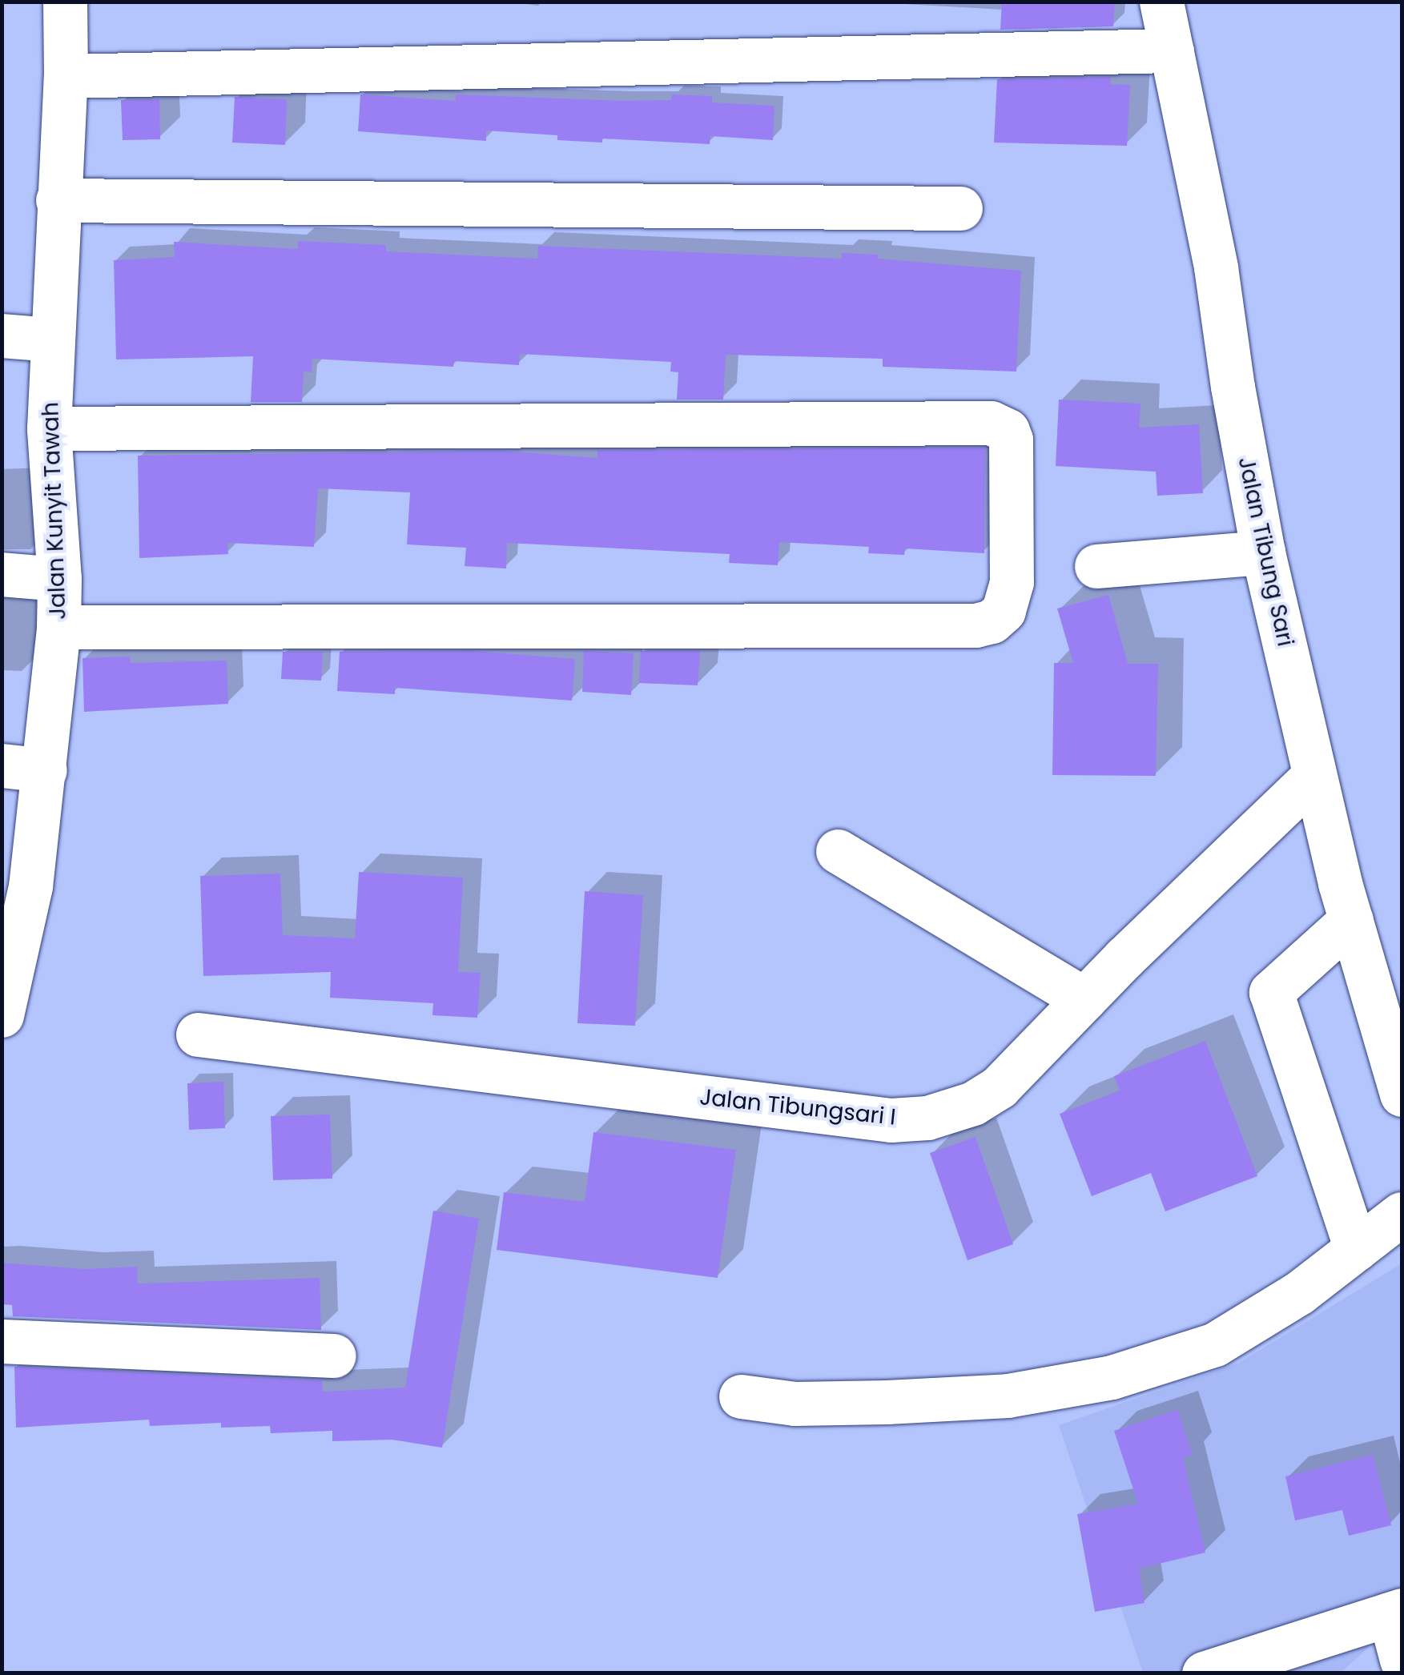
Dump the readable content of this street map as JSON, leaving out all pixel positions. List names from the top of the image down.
{
  "streets": {
    "street": ["Jalan Kunyit Tawah", "Jalan Tibung Sari", "Jalan Tibungsari I"]
  },
  "crossings": [
    ["Jalan Tibung Sari", "Jalan Tibungsari I"]
  ]
}
